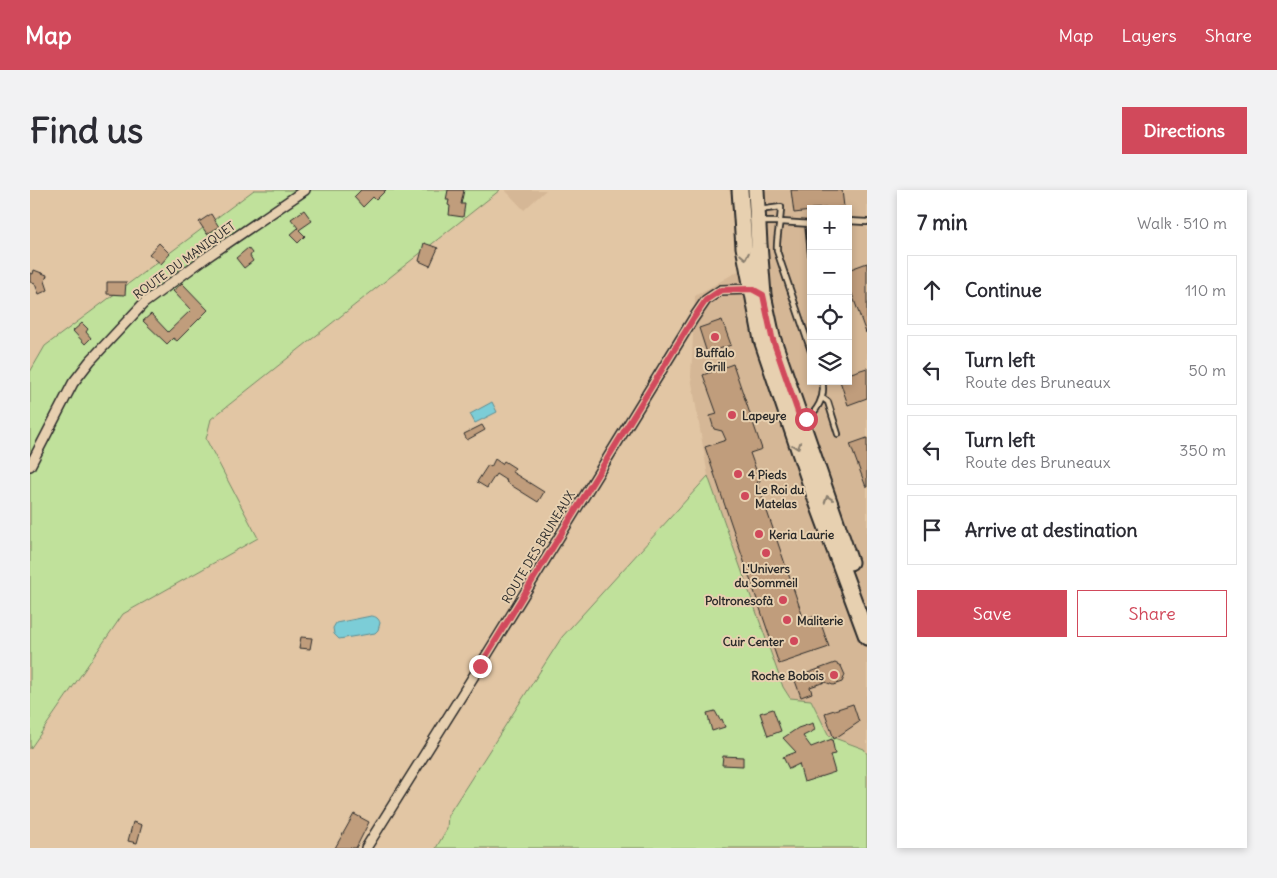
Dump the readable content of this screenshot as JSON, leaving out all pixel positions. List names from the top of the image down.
{
  "streets": {
    "street": ["ROUTE DU MANIQUET", "ROUTE DES BRUNEAUX"]
  },
  "places": [
    "Buffalo Grill",
    "Lapeyre",
    "4 Pieds",
    "Le Roi du Matelas",
    "Keria Laurie",
    "L'Univers du Sommeil",
    "Poltronesofà",
    "Maliterie",
    "Cuir Center",
    "Roche Bobois"
  ],
  "page": {
    "header": "Map",
    "nav": ["Map", "Layers", "Share"],
    "buttons": [
      "Directions",
      ["Save", "Share"]
    ],
    "title": "Find us",
    "heading": ["7 min", "Walk · 510 m"],
    "map_buttons": ["+", "−"],
    "list": [
      ["Continue", "110 m"],
      ["Turn left", "Route des Bruneaux", "50 m"],
      ["Turn left", "Route des Bruneaux", "350 m"],
      "Arrive at destination"
    ]
  }
}
